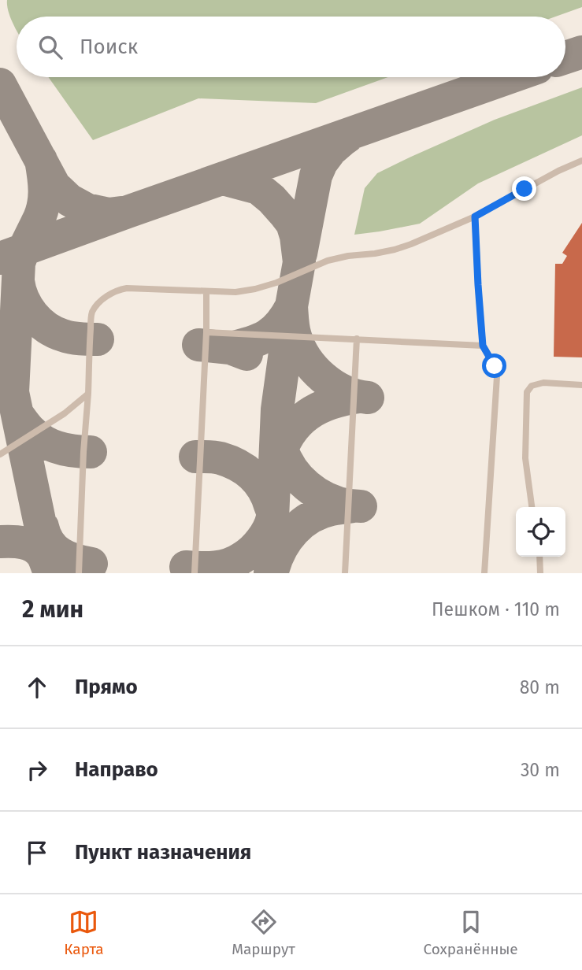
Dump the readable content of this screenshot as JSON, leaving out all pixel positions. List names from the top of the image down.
{
  "page": {
    "search": "Поиск",
    "heading": ["2 мин", "Пешком · 110 m"],
    "list": [
      ["Прямо", "80 m"],
      ["Направо", "30 m"],
      "Пункт назначения"
    ],
    "nav": ["Карта", "Маршрут", "Сохранённые"]
  }
}
